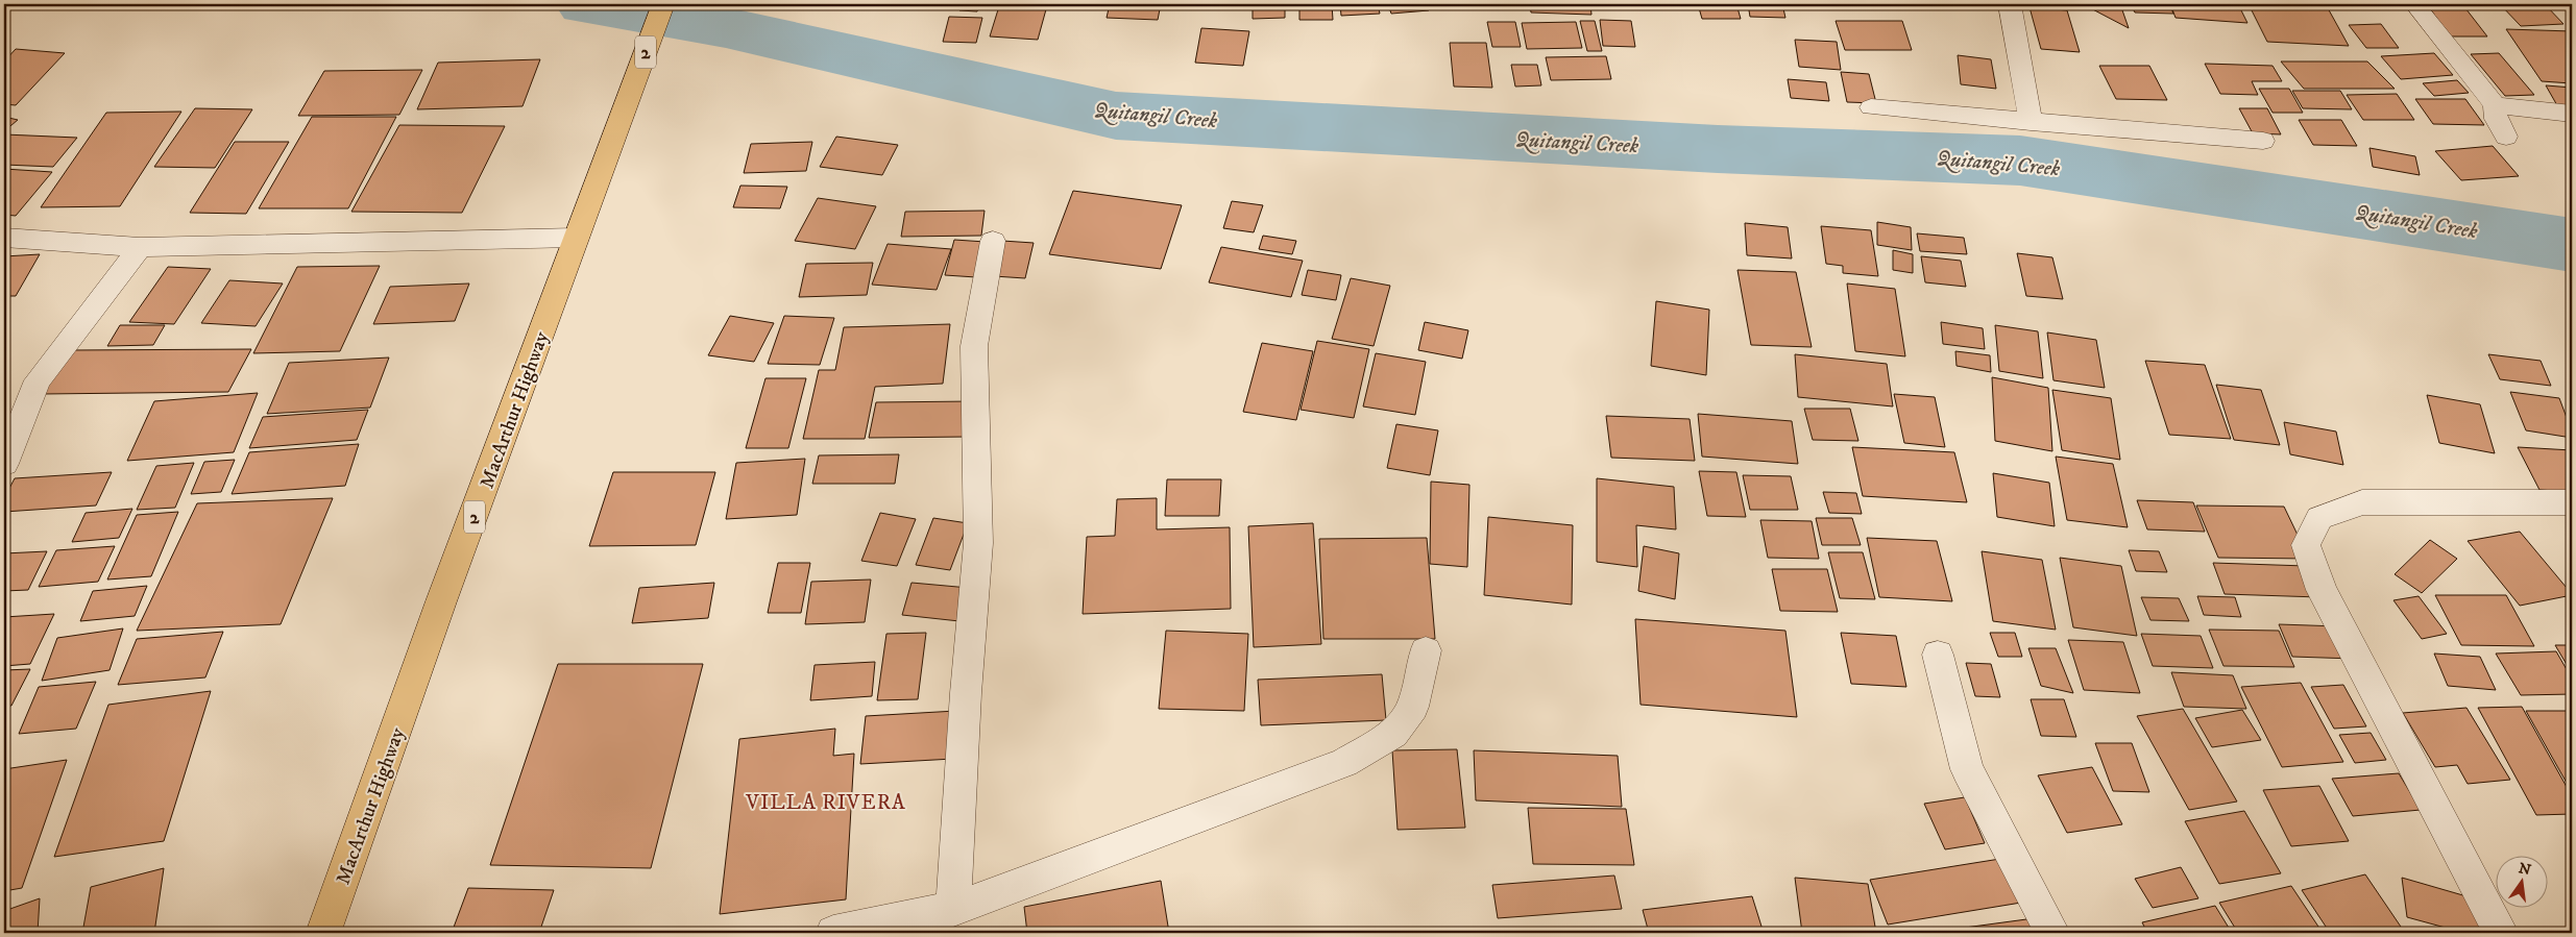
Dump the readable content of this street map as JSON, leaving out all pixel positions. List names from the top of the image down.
{
  "streets": {
    "highway": ["2", "MacArthur Highway"]
  },
  "districts": ["VILLA RIVERA"],
  "water": ["Quitangil Creek"],
  "north": "top"
}
